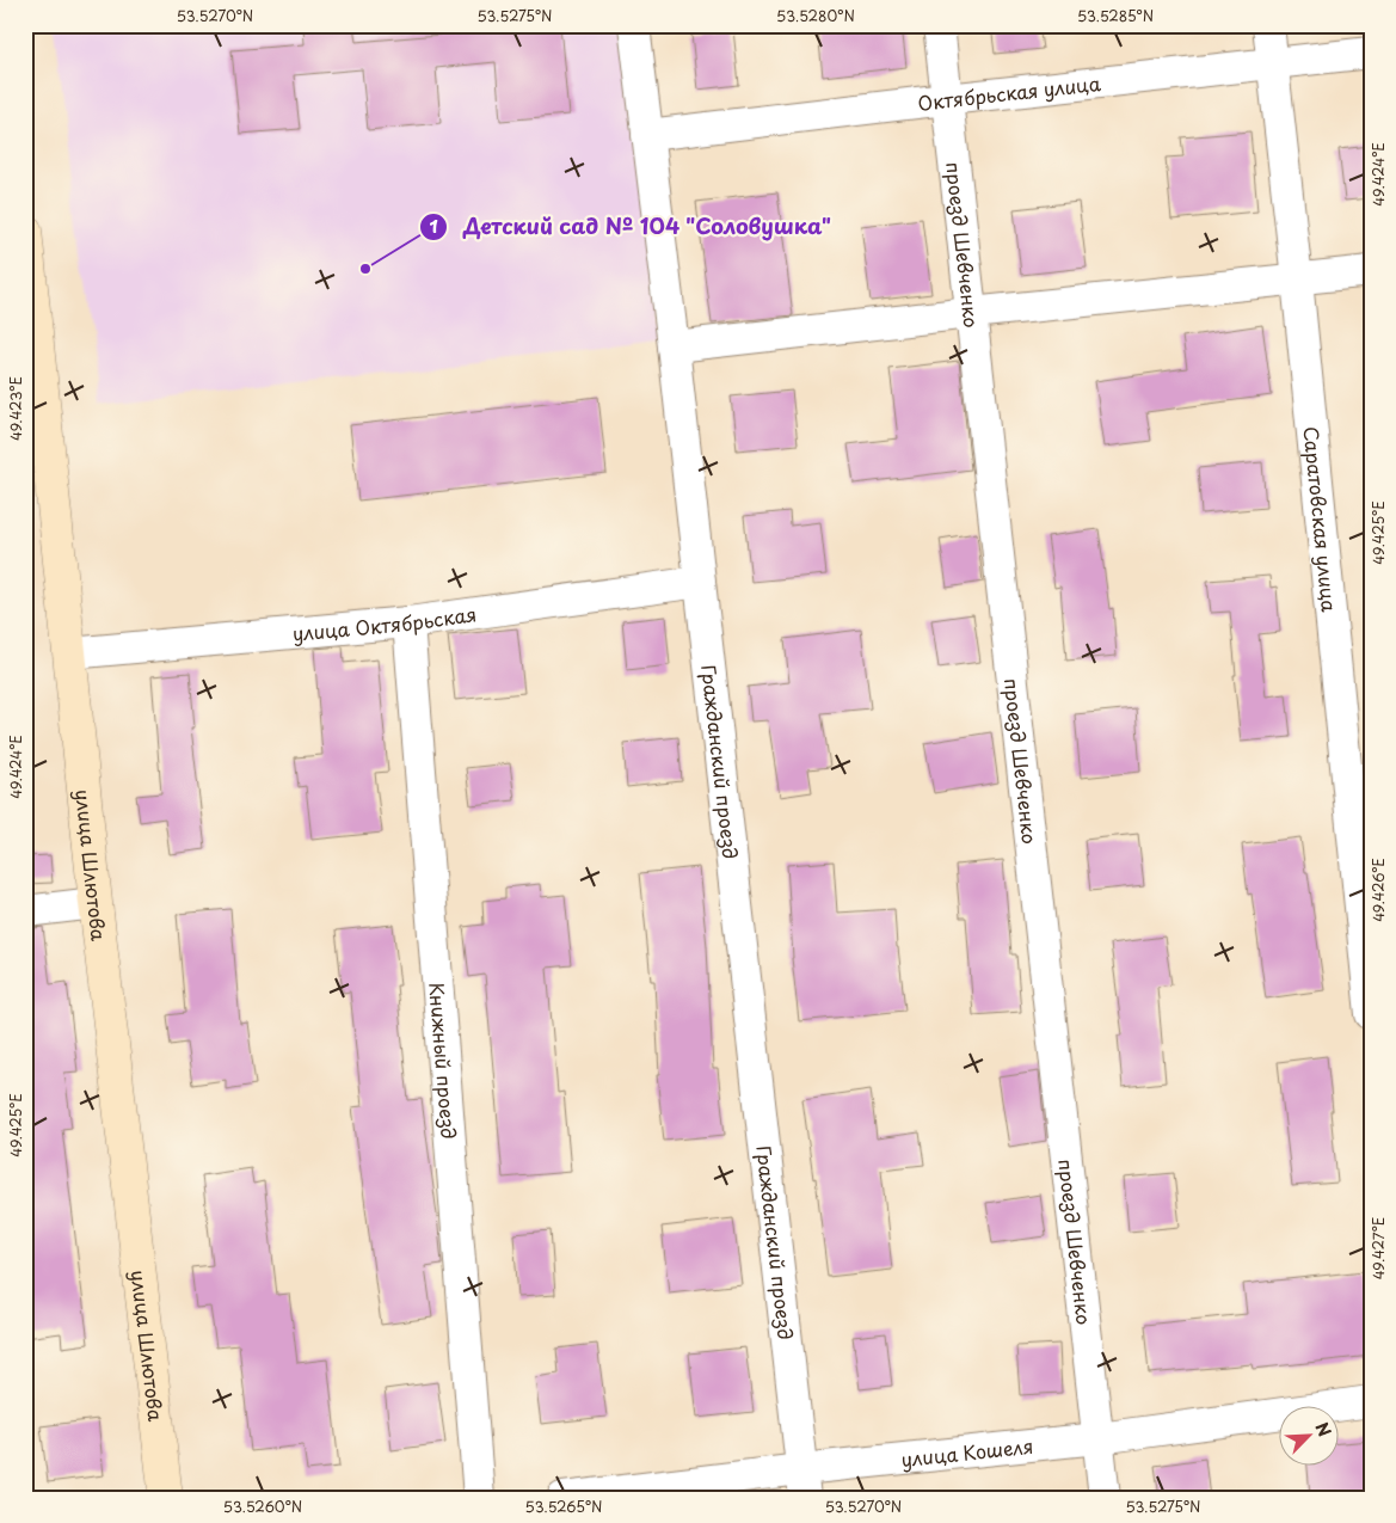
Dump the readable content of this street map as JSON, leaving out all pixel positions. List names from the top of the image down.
{
  "streets": {
    "main road": ["улица Шлютова"],
    "street": [
      "Октябрьская улица",
      "проезд Шевченко",
      "Саратовская улица",
      "улица Октябрьская",
      "Гражданский проезд",
      "Книжный проезд",
      "улица Кошеля"
    ]
  },
  "crossings": [
    ["Октябрьская улица", "проезд Шевченко"],
    ["Октябрьская улица", "Саратовская улица"],
    ["Октябрьская улица", "Гражданский проезд"],
    ["проезд Шевченко", "улица Кошеля"],
    ["улица Октябрьская", "Гражданский проезд"],
    ["улица Октябрьская", "улица Шлютова"],
    ["улица Октябрьская", "Книжный проезд"],
    ["Гражданский проезд", "улица Кошеля"]
  ],
  "places": ["Детский сад № 104 \"Соловушка\""],
  "north": "top right",
  "coordinates": [
    "53.5270°N",
    "53.5275°N",
    "53.5280°N",
    "53.5285°N",
    "49.424°E",
    "49.423°E",
    "49.425°E",
    "49.426°E",
    "49.427°E",
    "53.5260°N",
    "53.5265°N"
  ]
}
